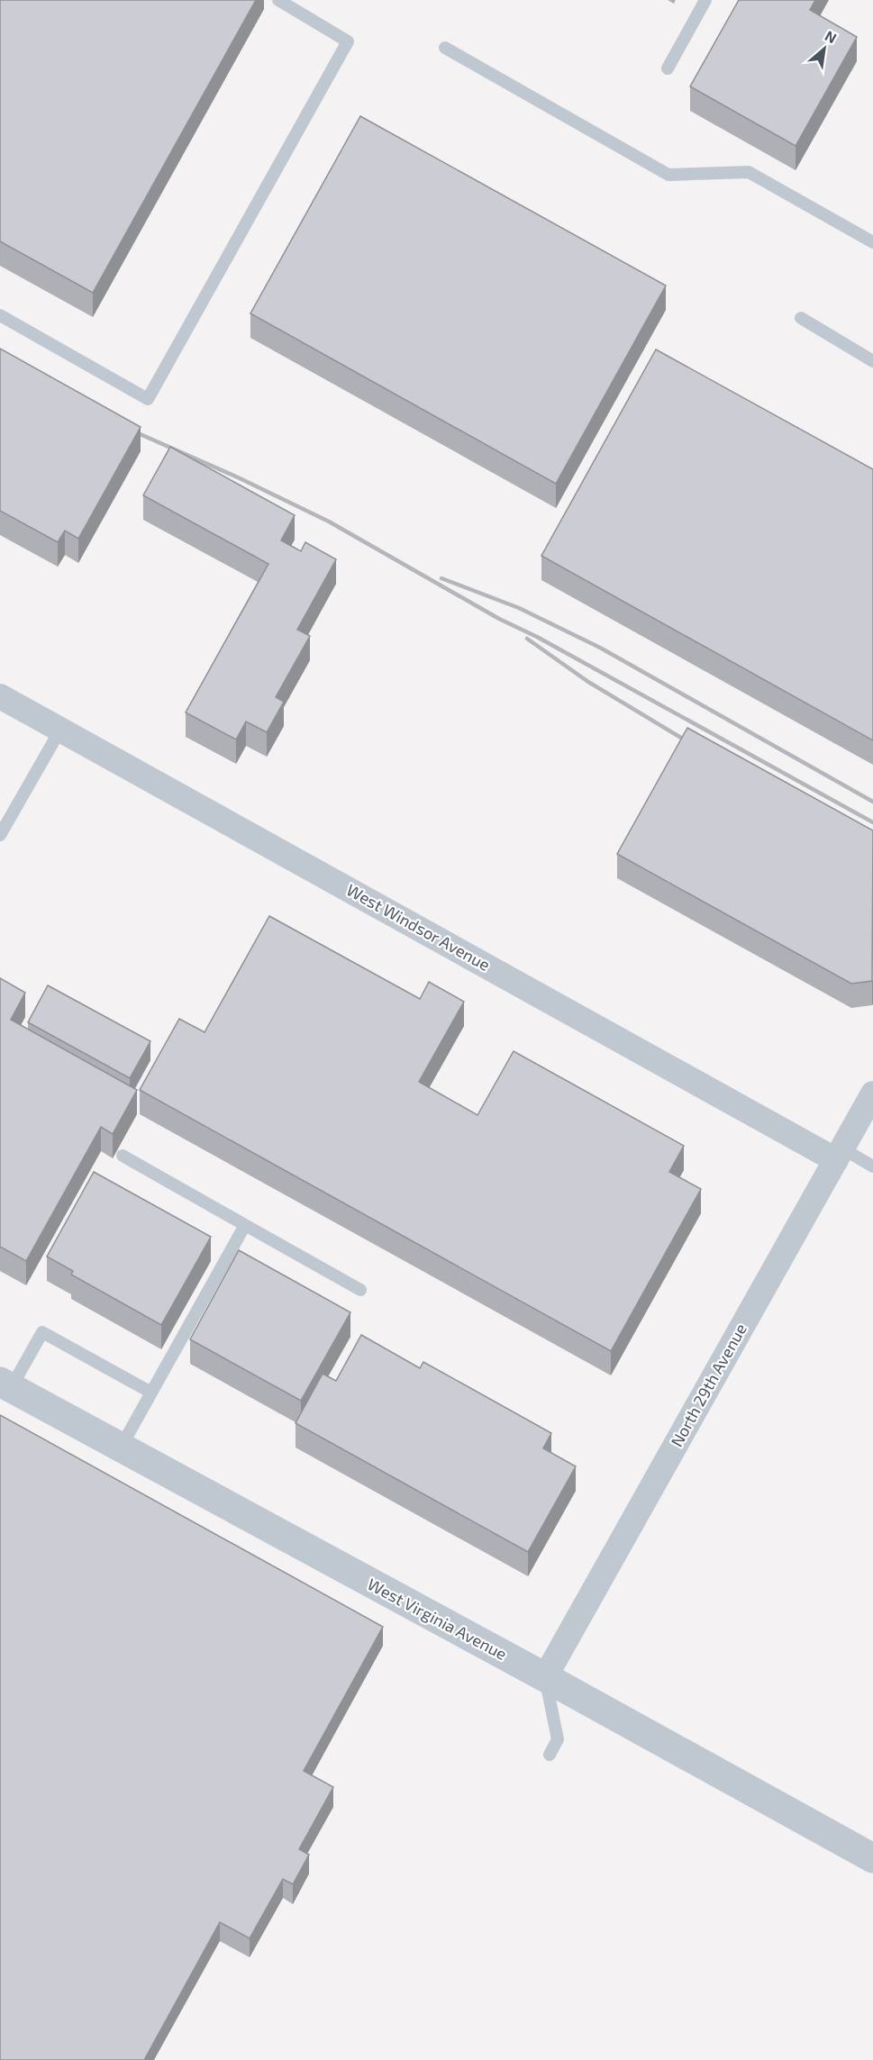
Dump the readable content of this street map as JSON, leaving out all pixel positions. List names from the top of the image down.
{
  "streets": {
    "street": ["West Windsor Avenue", "North 29th Avenue", "West Virginia Avenue"]
  },
  "crossings": [
    ["West Windsor Avenue", "North 29th Avenue"],
    ["North 29th Avenue", "West Virginia Avenue"]
  ],
  "north": "top right"
}
